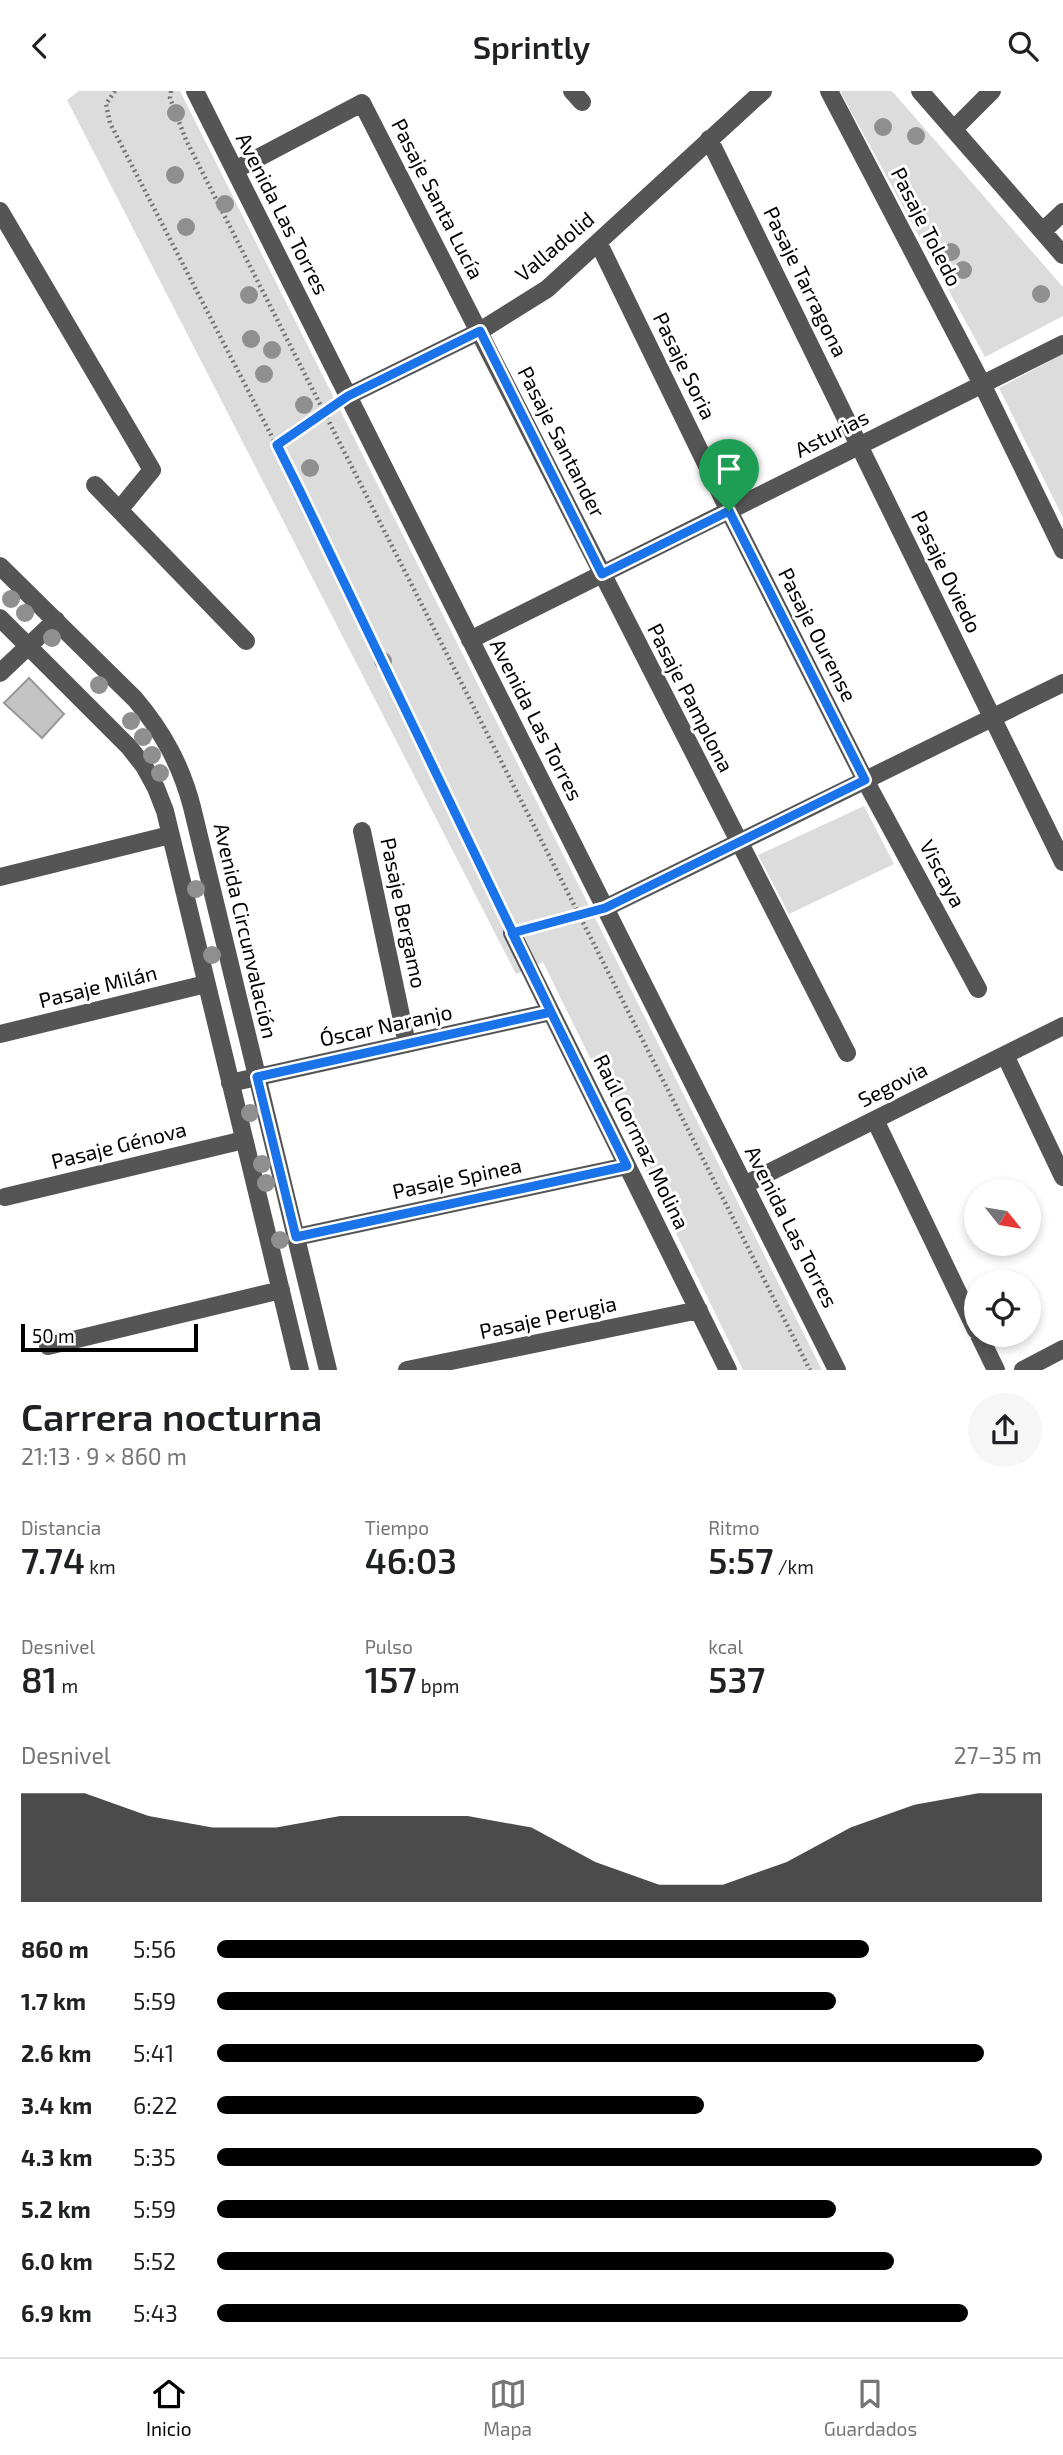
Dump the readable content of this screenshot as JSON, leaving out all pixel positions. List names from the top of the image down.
{
  "streets": {
    "street": [
      "Pasaje Santa Lucía",
      "Avenida Las Torres",
      "Pasaje Toledo",
      "Valladolid",
      "Pasaje Tarragona",
      "Pasaje Soria",
      "Asturias",
      "Pasaje Santander",
      "Pasaje Oviedo",
      "Pasaje Ourense",
      "Pasaje Pamplona",
      "Viscaya",
      "Pasaje Bergamo",
      "Avenida Circunvalación",
      "Pasaje Milán",
      "Óscar Naranjo",
      "Segovia",
      "Raúl Gormaz Molina",
      "Pasaje Génova",
      "Pasaje Spinea",
      "Pasaje Perugia"
    ]
  },
  "crossings": [
    ["Pasaje Santa Lucía", "Avenida Las Torres"],
    ["Pasaje Santa Lucía", "Valladolid"],
    ["Pasaje Santa Lucía", "Pasaje Santander"],
    ["Avenida Las Torres", "Valladolid"],
    ["Avenida Las Torres", "Asturias"],
    ["Avenida Las Torres", "Segovia"],
    ["Pasaje Toledo", "Asturias"],
    ["Valladolid", "Pasaje Tarragona"],
    ["Valladolid", "Pasaje Soria"],
    ["Valladolid", "Pasaje Santander"],
    ["Pasaje Tarragona", "Asturias"],
    ["Pasaje Tarragona", "Pasaje Oviedo"],
    ["Pasaje Soria", "Asturias"],
    ["Pasaje Soria", "Pasaje Ourense"],
    ["Asturias", "Pasaje Santander"],
    ["Asturias", "Pasaje Oviedo"],
    ["Asturias", "Pasaje Ourense"],
    ["Asturias", "Pasaje Pamplona"],
    ["Pasaje Santander", "Pasaje Pamplona"],
    ["Pasaje Ourense", "Viscaya"],
    ["Pasaje Bergamo", "Óscar Naranjo"],
    ["Avenida Circunvalación", "Óscar Naranjo"],
    ["Avenida Circunvalación", "Pasaje Spinea"],
    ["Óscar Naranjo", "Raúl Gormaz Molina"],
    ["Raúl Gormaz Molina", "Pasaje Spinea"],
    ["Raúl Gormaz Molina", "Pasaje Perugia"]
  ],
  "scale_bar": "50 m",
  "north": "bottom right",
  "page": {
    "header": "Sprintly",
    "scale": "50 m",
    "heading": ["Carrera nocturna", "21:13 · 9 × 860 m"],
    "stats": [
      ["Distancia", "7.74 km"],
      ["Tiempo", "46:03"],
      ["Ritmo", "5:57 /km"],
      ["Desnivel", "81 m"],
      ["Pulso", "157 bpm"],
      ["kcal", "537"]
    ],
    "chart": ["Desnivel", "27–35 m"],
    "list": [
      {
        "name": "860 m",
        "note": "5:56"
      },
      {
        "name": "1.7 km",
        "note": "5:59"
      },
      {
        "name": "2.6 km",
        "note": "5:41"
      },
      {
        "name": "3.4 km",
        "note": "6:22"
      },
      {
        "name": "4.3 km",
        "note": "5:35"
      },
      {
        "name": "5.2 km",
        "note": "5:59"
      },
      {
        "name": "6.0 km",
        "note": "5:52"
      },
      {
        "name": "6.9 km",
        "note": "5:43"
      }
    ],
    "tabs": ["Inicio", "Mapa", "Guardados"]
  }
}
